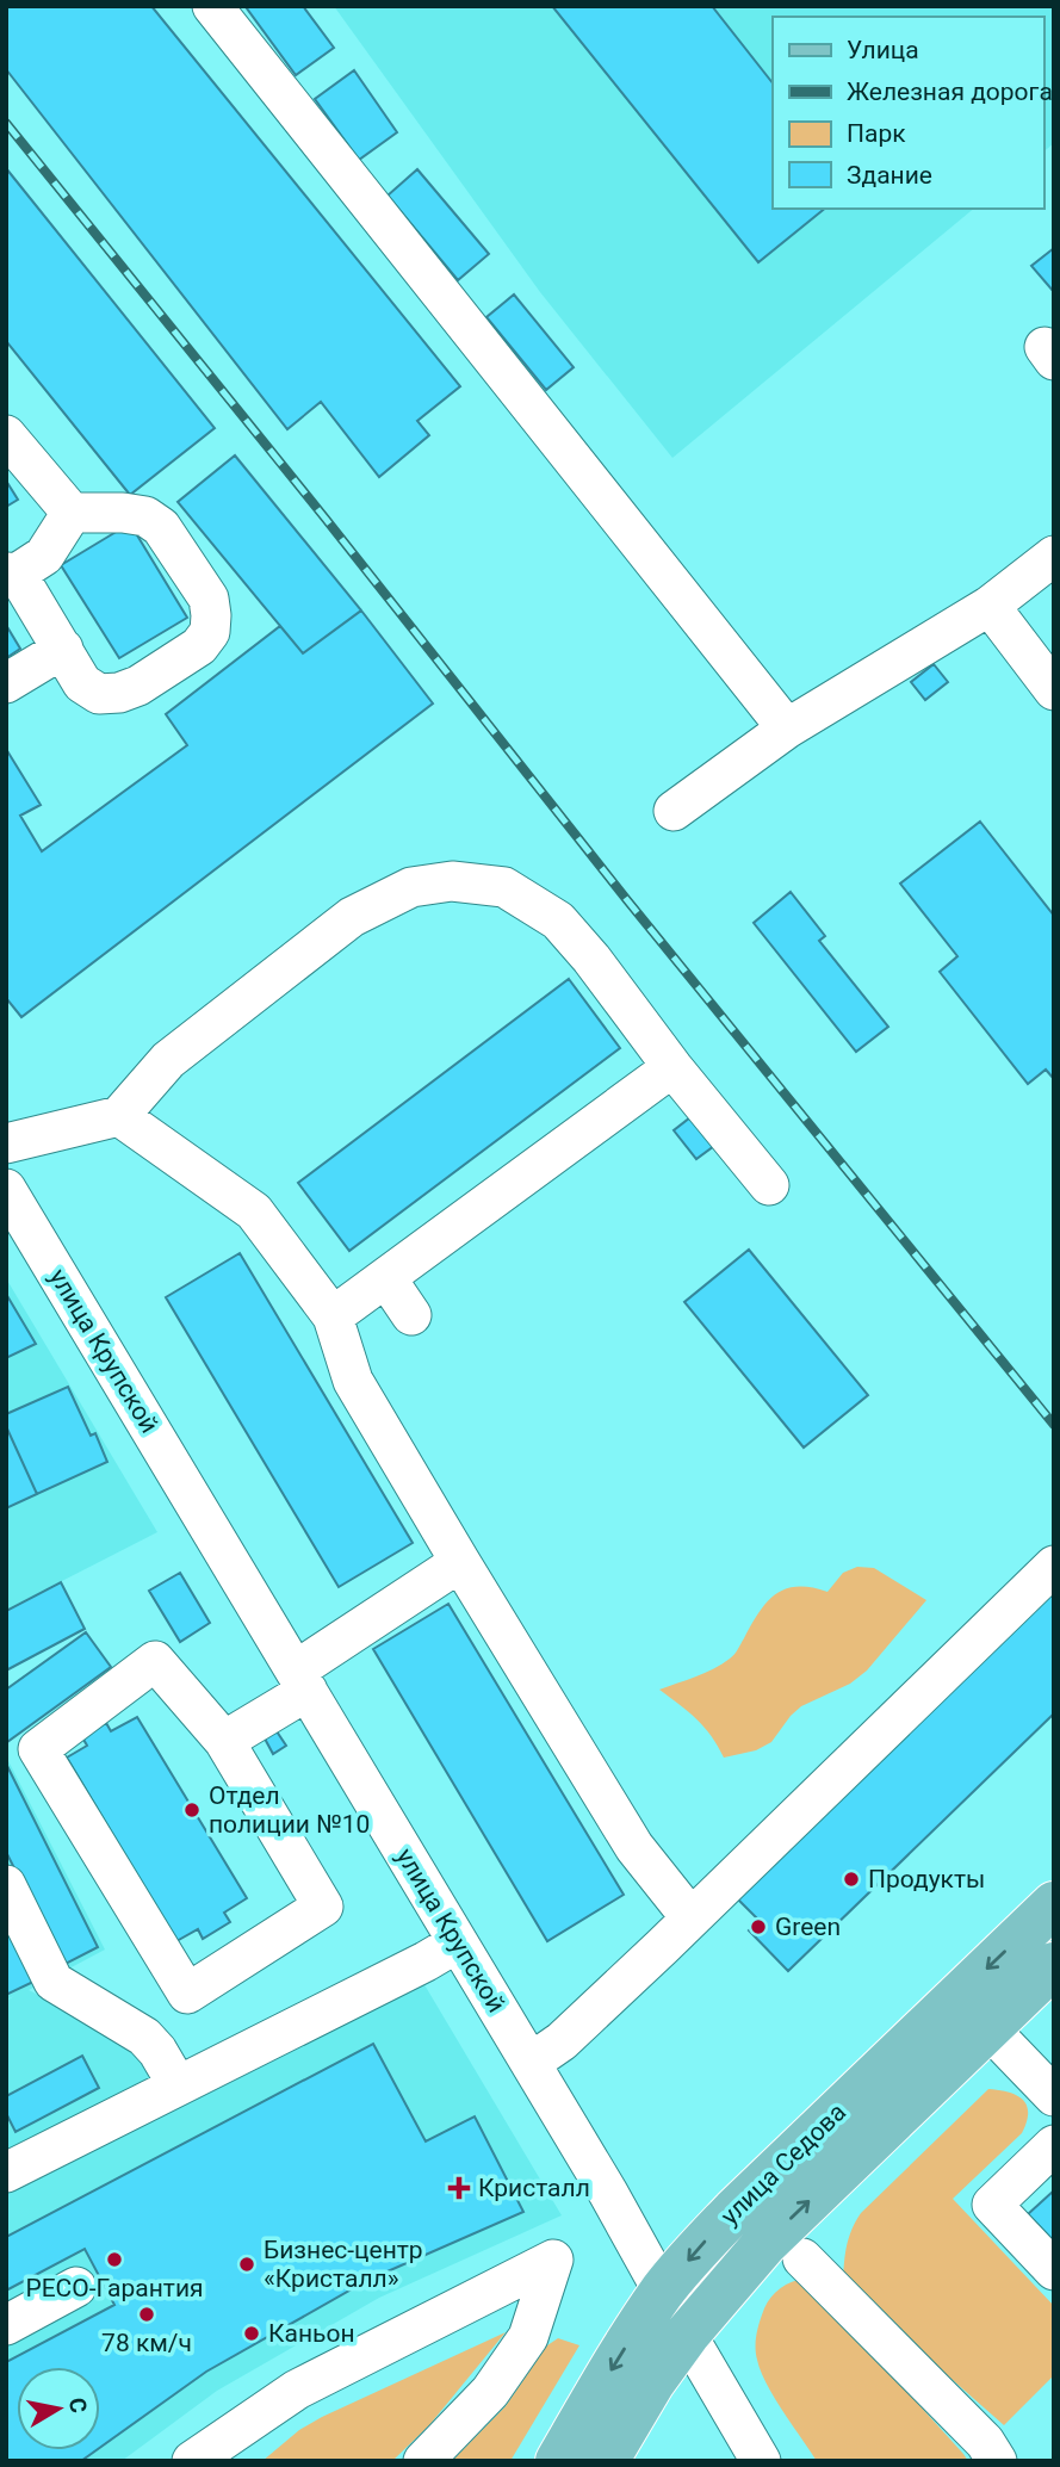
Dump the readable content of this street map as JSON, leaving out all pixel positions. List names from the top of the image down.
{
  "streets": {
    "main road": ["улица Седова"],
    "street": ["улица Крупской"]
  },
  "crossings": [
    ["улица Крупской", "улица Седова"]
  ],
  "places": {
    "other": [
      "Отдел полиции №10",
      "Продукты",
      "Green",
      "РЕСО-Гарантия",
      "Бизнес-центр «Кристалл»",
      "78 км/ч",
      "Каньон"
    ],
    "health": ["Кристалл"]
  },
  "legend": [
    "Улица",
    "Железная дорога",
    "Парк",
    "Здание"
  ],
  "north": "right"
}
